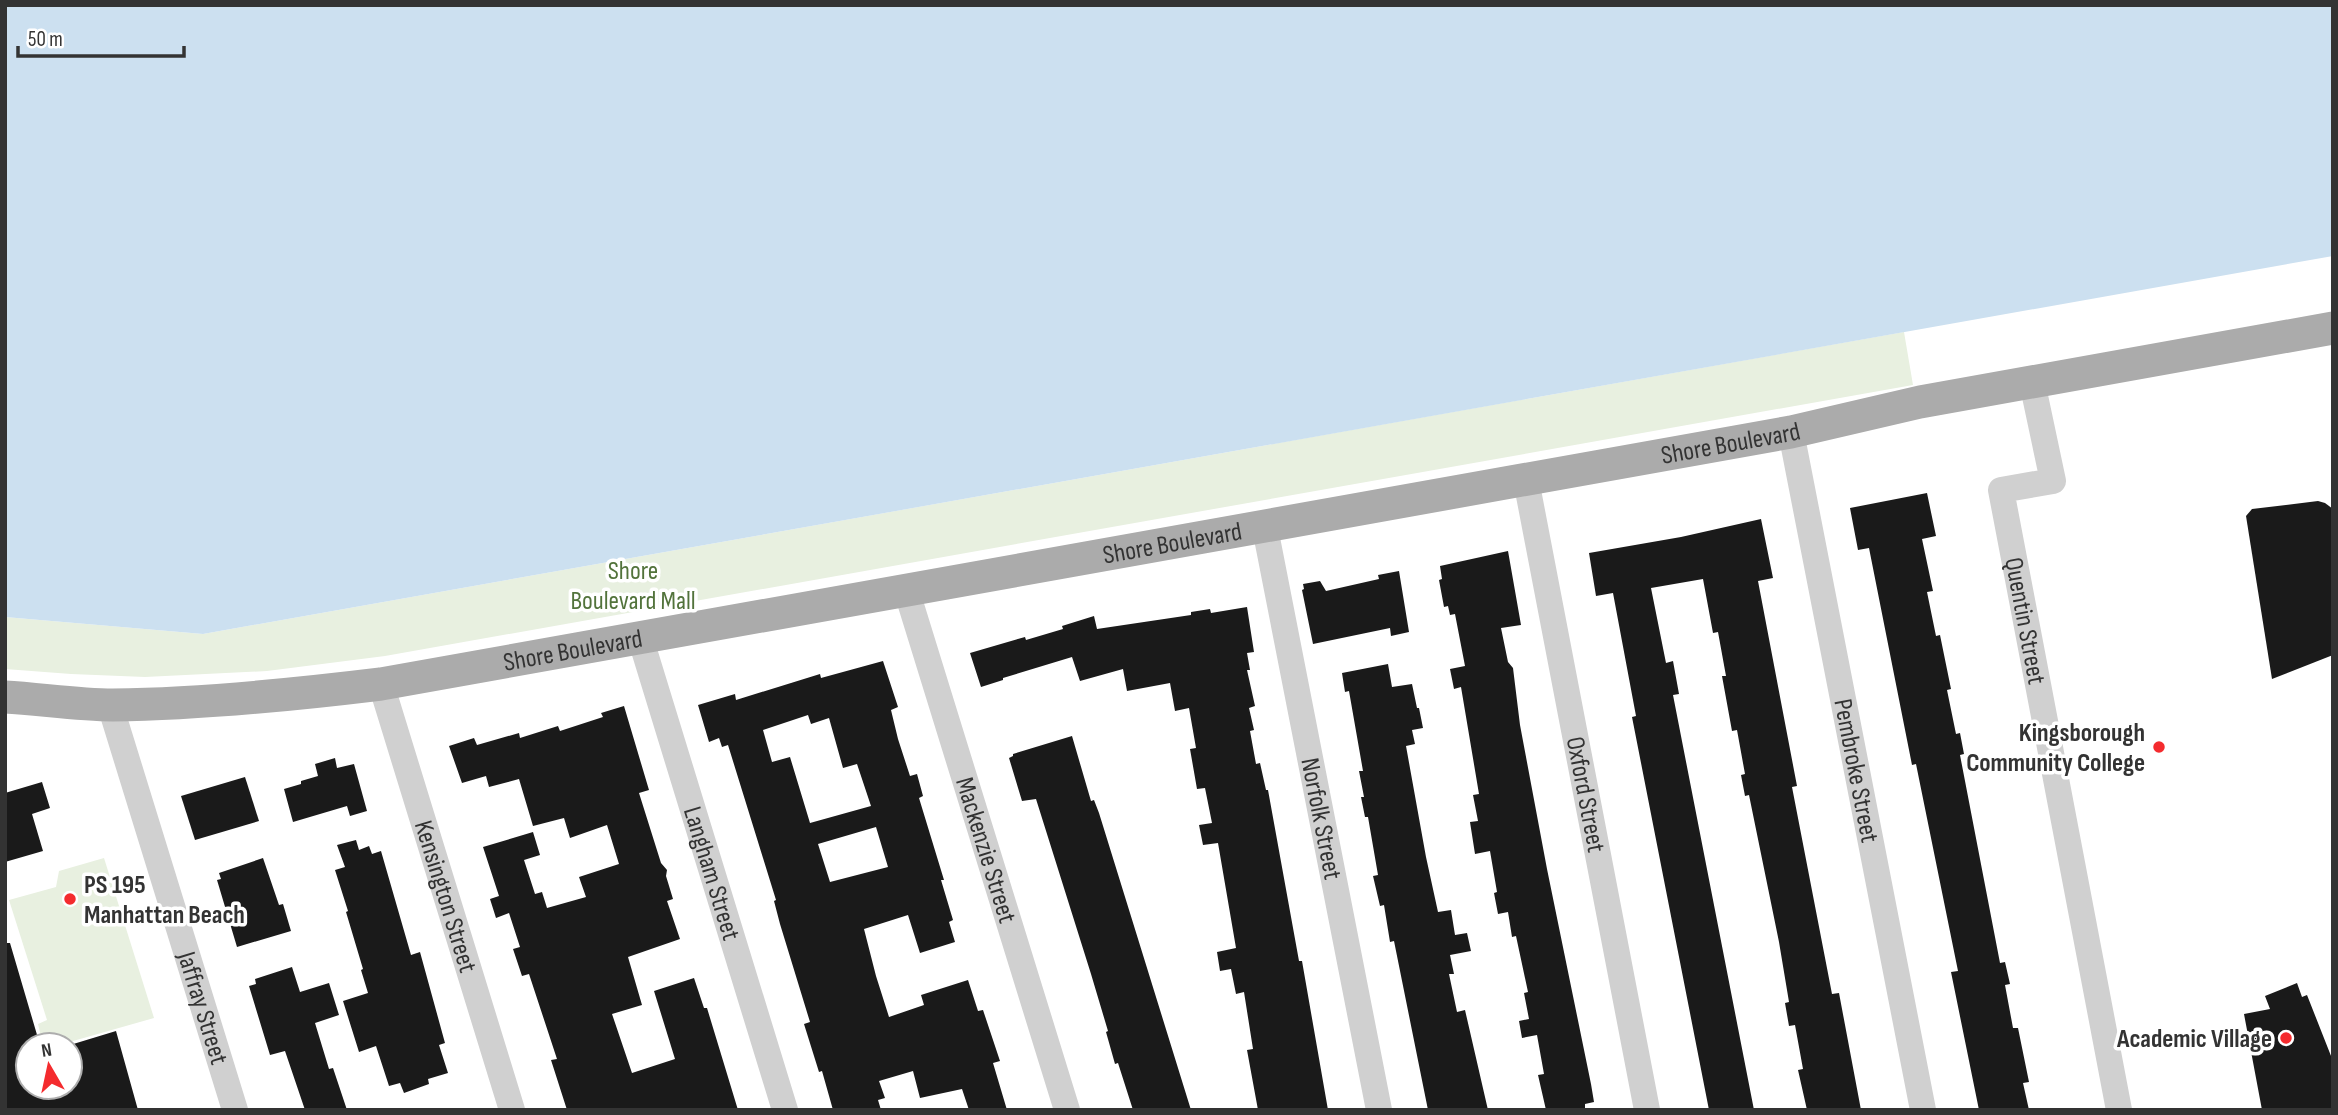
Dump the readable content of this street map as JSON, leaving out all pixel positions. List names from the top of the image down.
{
  "streets": {
    "main road": ["Shore Boulevard"],
    "street": [
      "Quentin Street",
      "Pembroke Street",
      "Oxford Street",
      "Norfolk Street",
      "Mackenzie Street",
      "Langham Street",
      "Kensington Street",
      "Jaffray Street"
    ]
  },
  "crossings": [
    ["Shore Boulevard", "Quentin Street"],
    ["Shore Boulevard", "Pembroke Street"],
    ["Shore Boulevard", "Oxford Street"],
    ["Shore Boulevard", "Norfolk Street"],
    ["Shore Boulevard", "Mackenzie Street"],
    ["Shore Boulevard", "Langham Street"],
    ["Shore Boulevard", "Kensington Street"],
    ["Shore Boulevard", "Jaffray Street"]
  ],
  "parks": ["Shore Boulevard Mall"],
  "places": ["Kingsborough Community College", "PS 195 Manhattan Beach", "Academic Village"],
  "scale_bar": "50 m",
  "north": "top"
}
